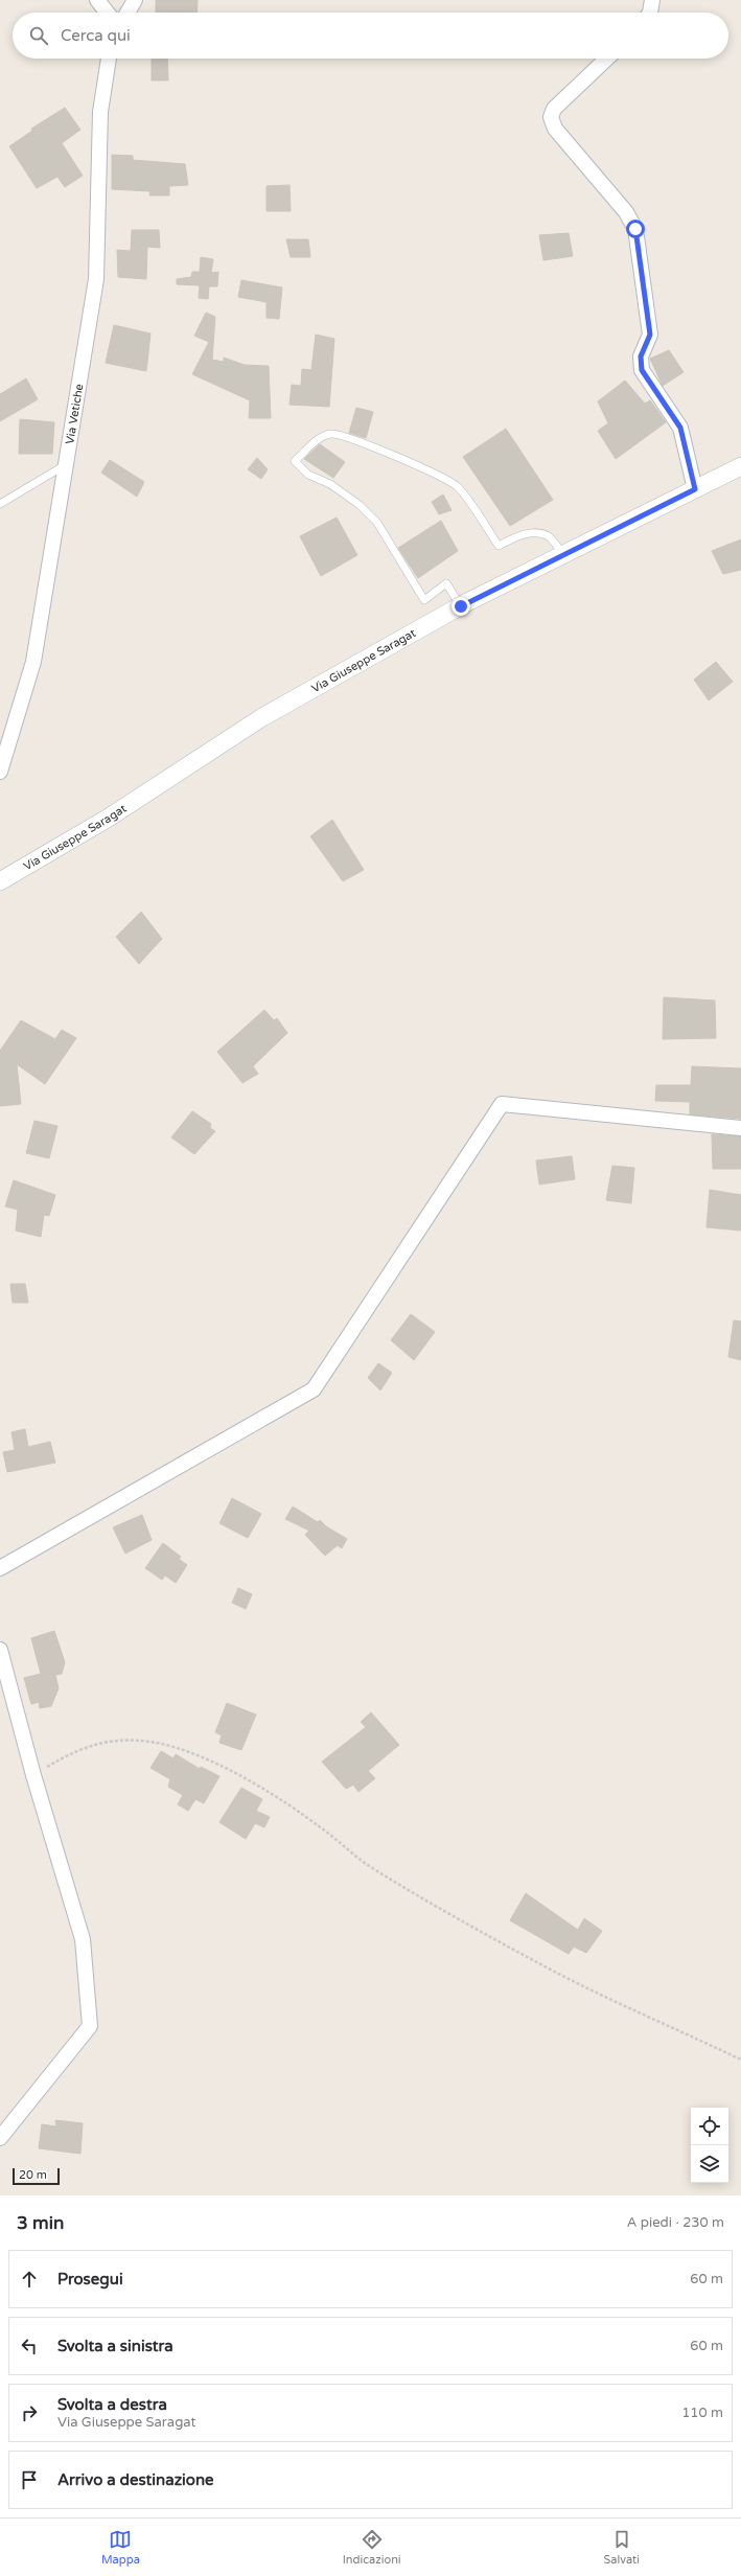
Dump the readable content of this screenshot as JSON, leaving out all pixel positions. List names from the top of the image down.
{
  "streets": {
    "street": ["Via Vetiche", "Via Giuseppe Saragat"]
  },
  "scale_bar": "20 m",
  "page": {
    "search": "Cerca qui",
    "scale": "20 m",
    "heading": ["3 min", "A piedi · 230 m"],
    "list": [
      ["Prosegui", "60 m"],
      ["Svolta a sinistra", "60 m"],
      ["Svolta a destra", "Via Giuseppe Saragat", "110 m"],
      "Arrivo a destinazione"
    ],
    "nav": ["Mappa", "Indicazioni", "Salvati"]
  }
}
